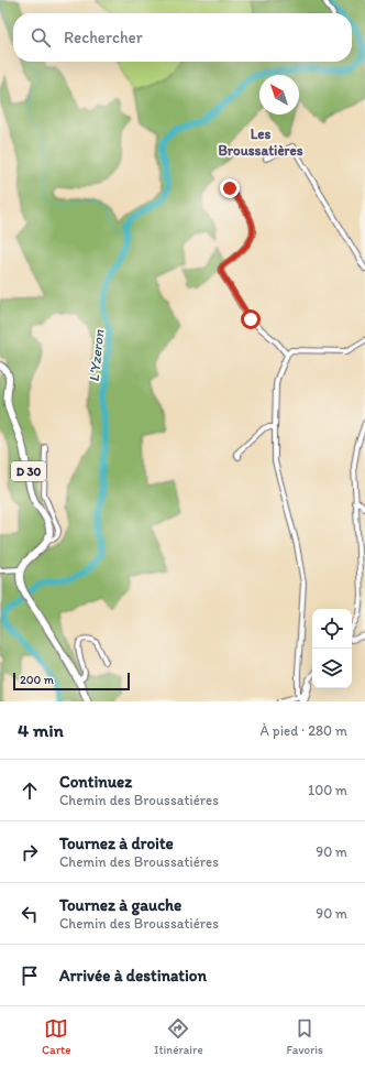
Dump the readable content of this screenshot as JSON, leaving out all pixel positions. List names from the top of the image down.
{
  "streets": {
    "main road": ["D 30"]
  },
  "districts": ["Les Broussatières"],
  "water": ["L'Yzeron"],
  "scale_bar": "200 m",
  "north": "top left",
  "page": {
    "search": "Rechercher",
    "scale": "200 m",
    "heading": ["4 min", "À pied · 280 m"],
    "list": [
      ["Continuez", "Chemin des Broussatiéres", "100 m"],
      ["Tournez à droite", "Chemin des Broussatiéres", "90 m"],
      ["Tournez à gauche", "Chemin des Broussatiéres", "90 m"],
      "Arrivée à destination"
    ],
    "nav": ["Carte", "Itinéraire", "Favoris"]
  }
}
